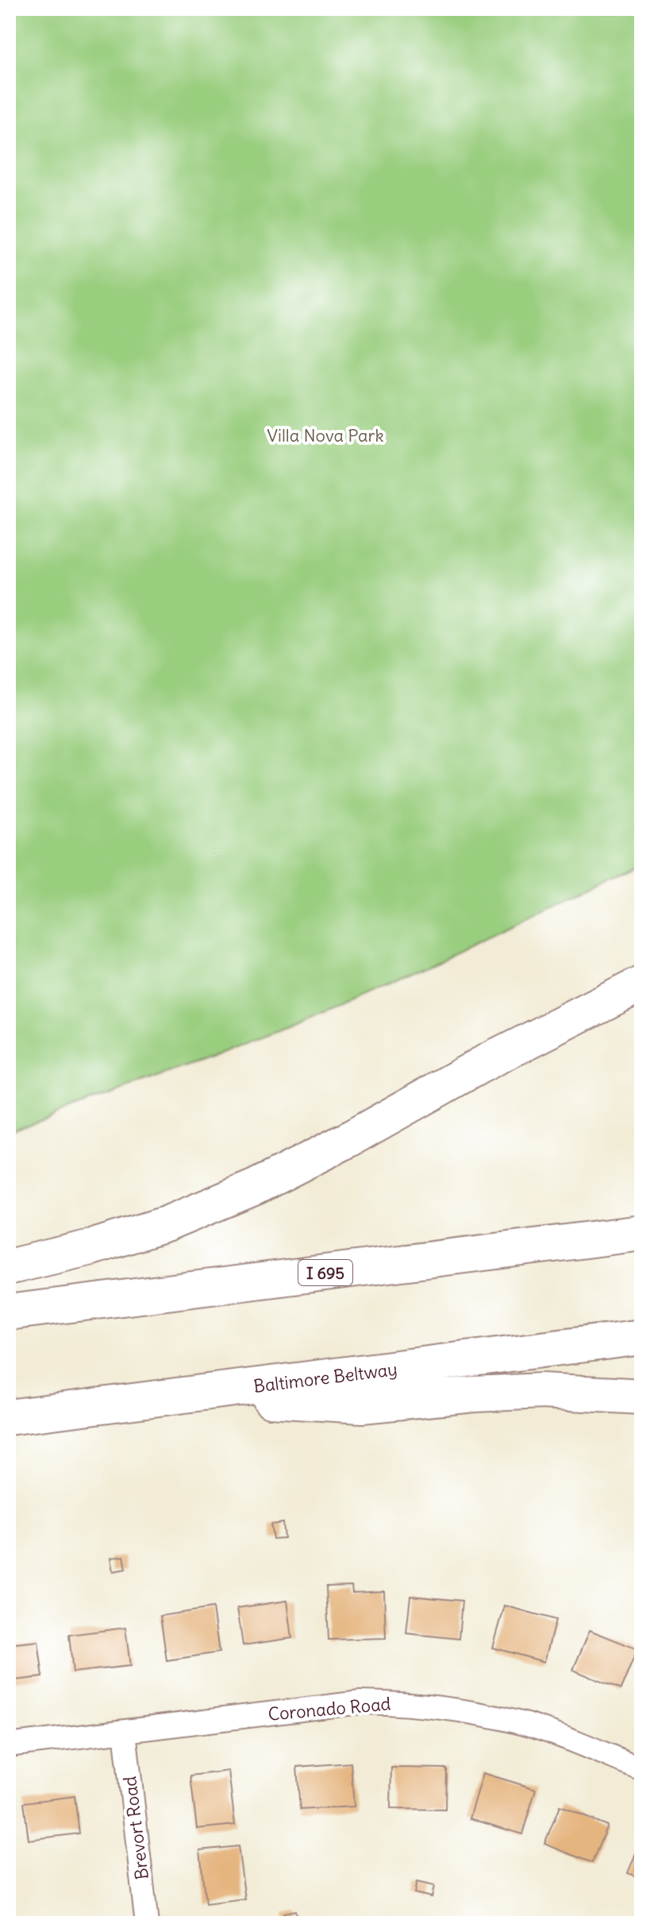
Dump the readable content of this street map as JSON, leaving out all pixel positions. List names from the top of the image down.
{
  "streets": {
    "highway": ["I 695", "Baltimore Beltway"],
    "street": ["Coronado Road", "Brevort Road"]
  },
  "crossings": [
    ["Coronado Road", "Brevort Road"]
  ],
  "parks": ["Villa Nova Park"]
}
